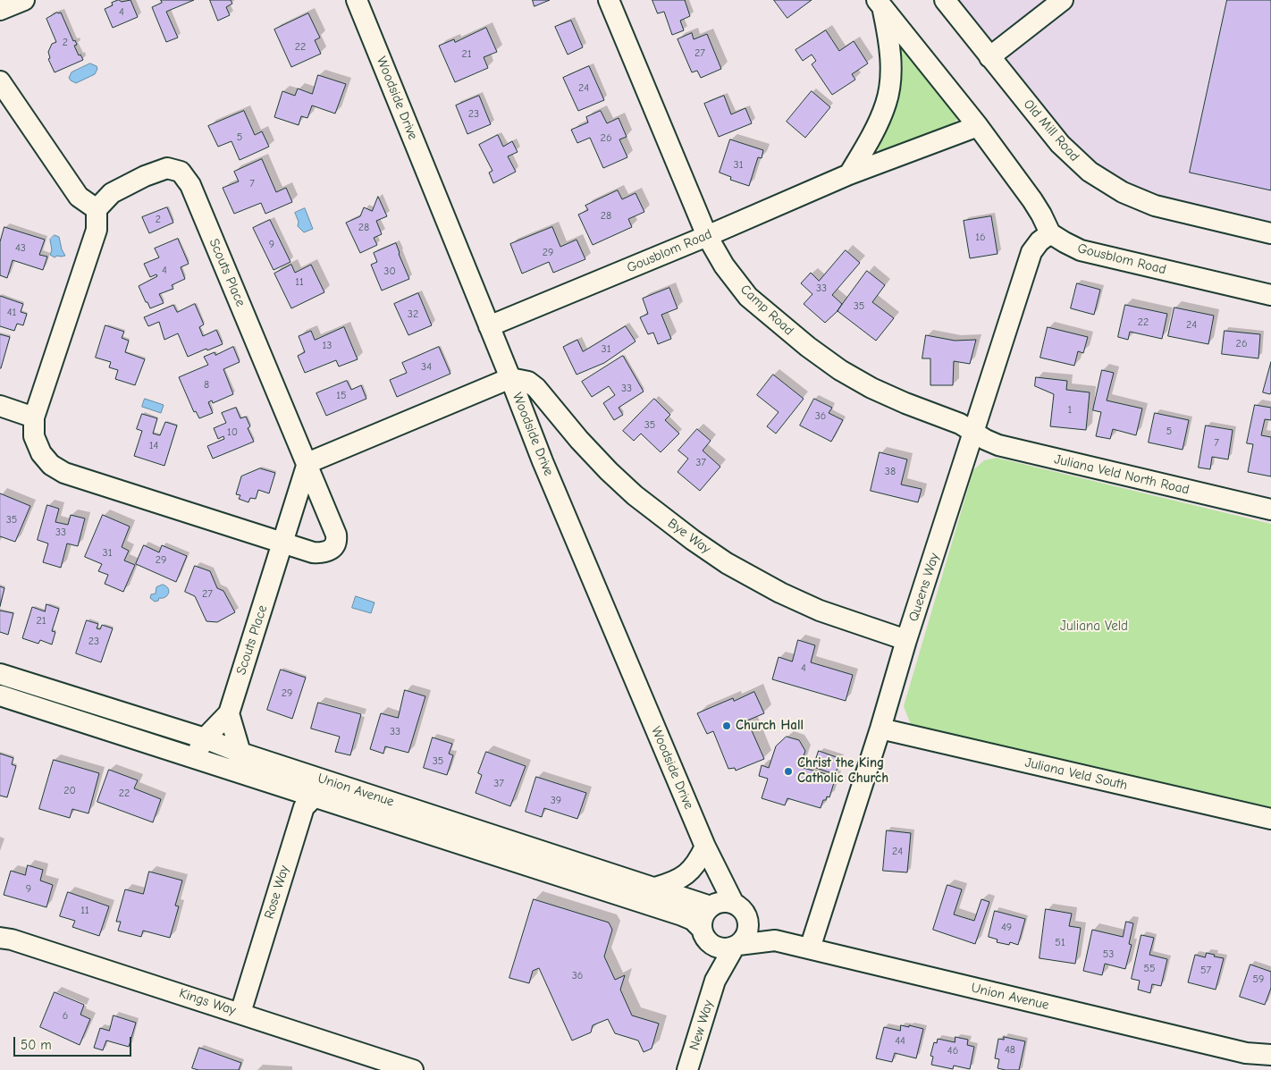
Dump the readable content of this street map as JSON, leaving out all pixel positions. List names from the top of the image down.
{
  "streets": {
    "street": [
      "Woodside Drive",
      "Old Mill Road",
      "Gousblom Road",
      "Scouts Place",
      "Camp Road",
      "Juliana Veld North Road",
      "Bye Way",
      "Queens Way",
      "Juliana Veld South",
      "Union Avenue",
      "Rose Way",
      "Kings Way",
      "New Way"
    ]
  },
  "crossings": [
    ["Woodside Drive", "Gousblom Road"],
    ["Woodside Drive", "Bye Way"],
    ["Woodside Drive", "Union Avenue"],
    ["Woodside Drive", "New Way"],
    ["Gousblom Road", "Camp Road"],
    ["Gousblom Road", "Queens Way"],
    ["Scouts Place", "Union Avenue"],
    ["Camp Road", "Juliana Veld North Road"],
    ["Camp Road", "Queens Way"],
    ["Juliana Veld North Road", "Queens Way"],
    ["Bye Way", "Queens Way"],
    ["Queens Way", "Juliana Veld South"],
    ["Queens Way", "Union Avenue"],
    ["Union Avenue", "Rose Way"],
    ["Union Avenue", "New Way"],
    ["Rose Way", "Kings Way"]
  ],
  "parks": ["Juliana Veld"],
  "places": ["Church Hall", "Christ the King Catholic Church"],
  "house_numbers": [
    "4",
    "2",
    "22",
    "27",
    "21",
    "24",
    "23",
    "5",
    "26",
    "31",
    "7",
    "28",
    "2",
    "28",
    "16",
    "9",
    "43",
    "29",
    "4",
    "30",
    "11",
    "33",
    "35",
    "41",
    "32",
    "22",
    "24",
    "26",
    "13",
    "31",
    "34",
    "8",
    "33",
    "15",
    "1",
    "36",
    "35",
    "5",
    "10",
    "7",
    "14",
    "37",
    "38",
    "35",
    "33",
    "31",
    "29",
    "27",
    "21",
    "23",
    "4",
    "29",
    "33",
    "35",
    "37",
    "20",
    "22",
    "39",
    "24",
    "9",
    "11",
    "49",
    "51",
    "53",
    "55",
    "57",
    "36",
    "59",
    "6",
    "44",
    "48",
    "46"
  ],
  "scale_bar": "50 m"
}
